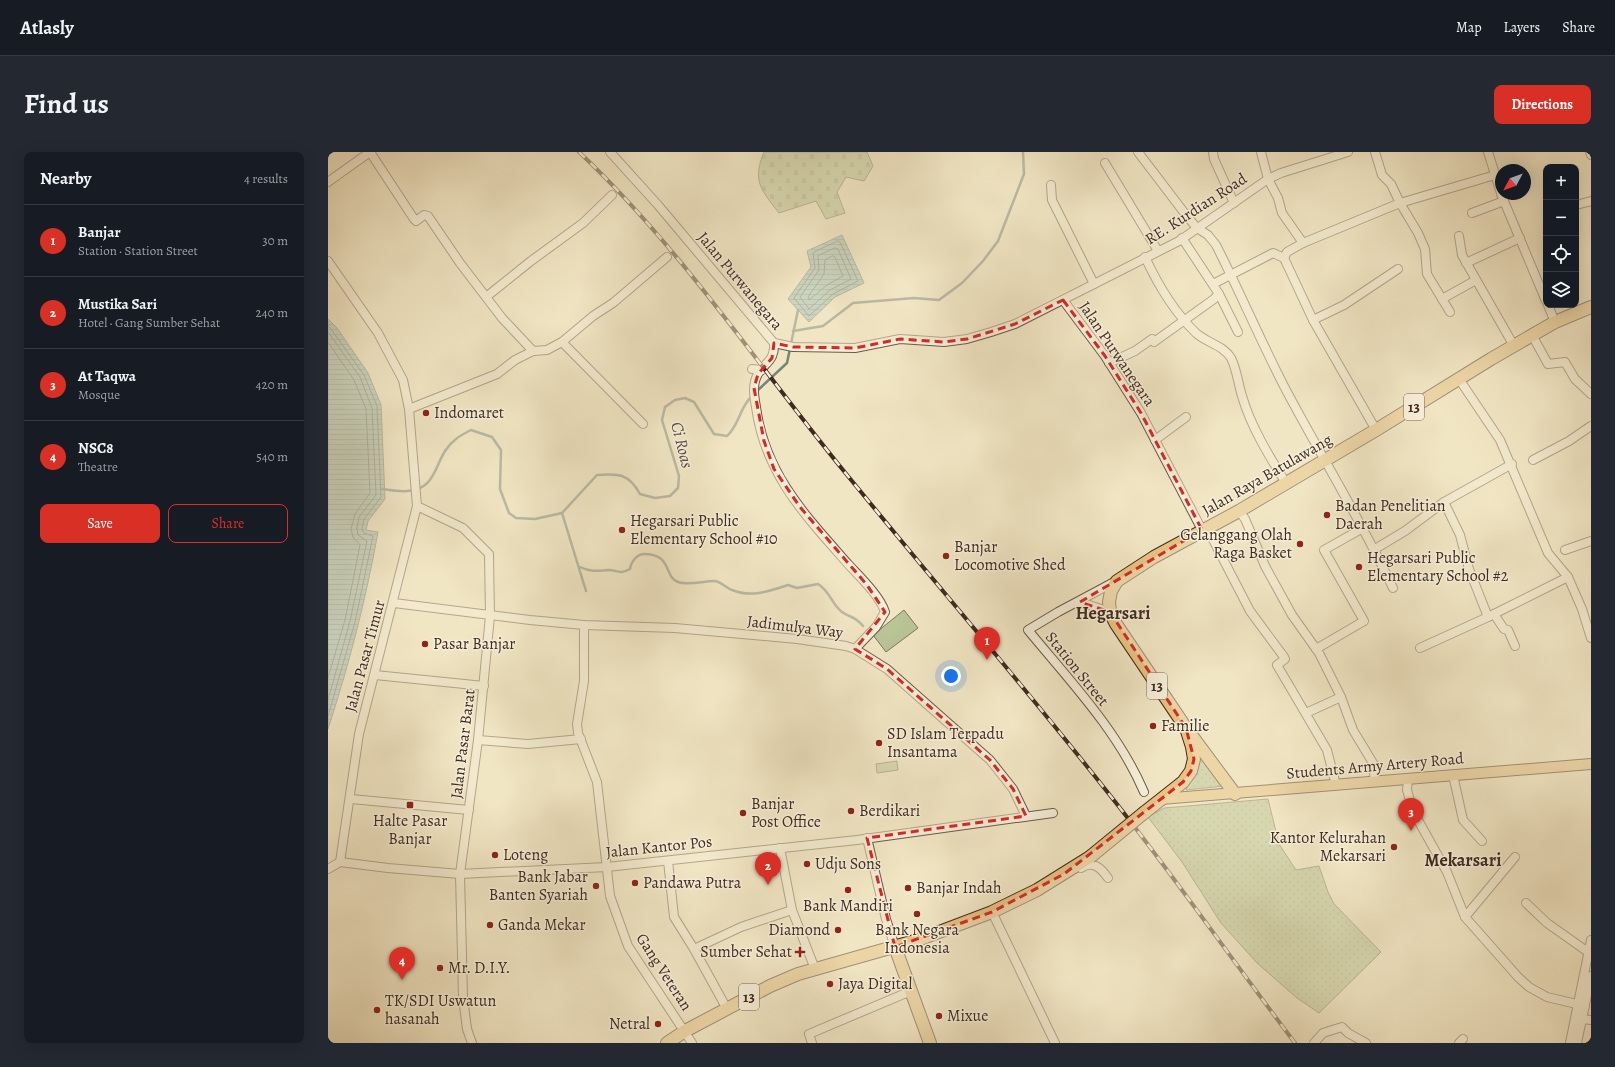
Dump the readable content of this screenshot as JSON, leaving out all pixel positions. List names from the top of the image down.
{
  "streets": {
    "highway": ["13", "Jalan Raya Batulawang"],
    "main road": ["Students Army Artery Road"],
    "street": [
      "RE. Kurdian Road",
      "Jalan Purwanegara",
      "Jadimulya Way",
      "Jalan Pasar Timur",
      "Station Street",
      "Jalan Pasar Barat",
      "Jalan Kantor Pos",
      "Gang Veteran"
    ]
  },
  "crossings": [
    ["RE. Kurdian Road", "Jalan Purwanegara"],
    ["Jalan Purwanegara", "Jalan Raya Batulawang"],
    ["13", "Students Army Artery Road"],
    ["13", "Gang Veteran"],
    ["Jalan Raya Batulawang", "Station Street"],
    ["Jadimulya Way", "Jalan Pasar Timur"],
    ["Jadimulya Way", "Jalan Pasar Barat"],
    ["Jadimulya Way", "Jalan Kantor Pos"],
    ["Jadimulya Way", "Gang Veteran"],
    ["Jalan Pasar Timur", "Jalan Pasar Barat"],
    ["Jalan Pasar Timur", "Jalan Kantor Pos"],
    ["Jalan Pasar Barat", "Jalan Kantor Pos"],
    ["Jalan Kantor Pos", "Gang Veteran"]
  ],
  "districts": ["Hegarsari", "Mekarsari"],
  "water": ["Ci Roas"],
  "places": {
    "other": [
      "Indomaret",
      "Badan Penelitian Daerah",
      "Hegarsari Public Elementary School #10",
      "Gelanggang Olah Raga Basket",
      "Banjar Locomotive Shed",
      "Hegarsari Public Elementary School #2",
      "Pasar Banjar",
      "Familie",
      "SD Islam Terpadu Insantama",
      "Berdikari",
      "Banjar Post Office",
      "Kantor Kelurahan Mekarsari",
      "Loteng",
      "Udju Sons",
      "Pandawa Putra",
      "Bank Jabar Banten Syariah",
      "Banjar Indah",
      "Bank Mandiri",
      "Bank Negara Indonesia",
      "Ganda Mekar",
      "Diamond",
      "Mr. D.I.Y.",
      "Jaya Digital",
      "TK/SDI Uswatun hasanah",
      "Mixue",
      "Netral"
    ],
    "transit": ["Halte Pasar Banjar"],
    "health": ["Sumber Sehat"]
  },
  "north": "bottom left",
  "page": {
    "header": "Atlasly",
    "nav": ["Map", "Layers", "Share"],
    "title": "Find us",
    "buttons": [
      "Directions",
      ["Save", "Share"]
    ],
    "heading": ["Nearby", "4 results"],
    "map_buttons": ["+", "−"],
    "list": [
      {
        "mark": "1",
        "name": "Banjar",
        "note": "Station · Station Street",
        "value": "30 m"
      },
      {
        "mark": "2",
        "name": "Mustika Sari",
        "note": "Hotel · Gang Sumber Sehat",
        "value": "240 m"
      },
      {
        "mark": "3",
        "name": "At Taqwa",
        "note": "Mosque",
        "value": "420 m"
      },
      {
        "mark": "4",
        "name": "NSC8",
        "note": "Theatre",
        "value": "540 m"
      }
    ],
    "pins": [
      "1",
      "3",
      "2",
      "4"
    ]
  }
}
